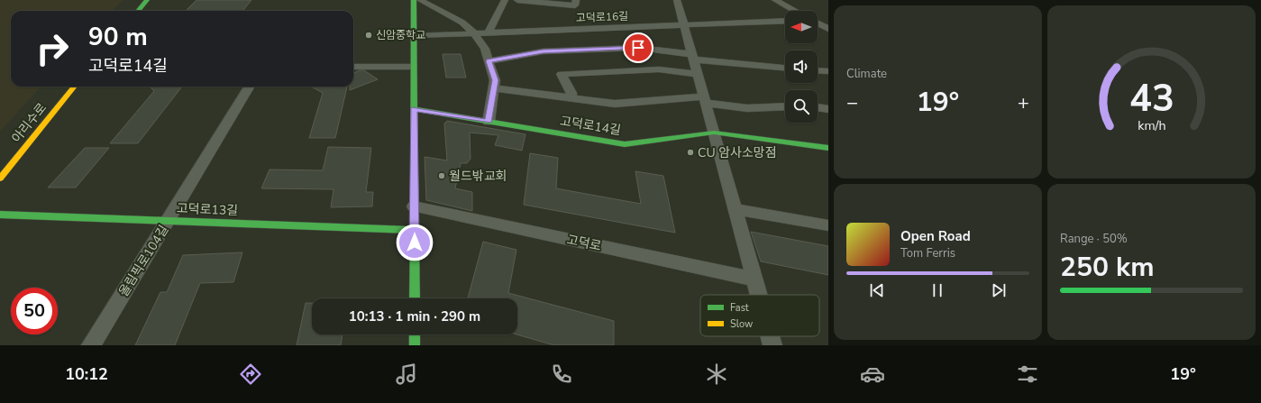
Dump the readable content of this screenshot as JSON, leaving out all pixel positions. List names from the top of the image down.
{
  "streets": {
    "street": [
      "고덕로16길",
      "아리수로",
      "고덕로14길",
      "고덕로13길",
      "고덕로",
      "올림픽로104길"
    ]
  },
  "crossings": [
    ["고덕로13길", "올림픽로104길"]
  ],
  "places": ["신암중학교", "CU 암사소망점", "월드밖교회"],
  "legend": ["Fast", "Slow"],
  "north": "left",
  "page": {
    "tile": [
      "Climate",
      ["Range · 50%", "250 km"]
    ],
    "turn": ["90 m", "고덕로14길"],
    "heat": ["−", "19°", "+"],
    "song": ["Open Road", "Tom Ferris"],
    "limit": "50",
    "trip": "10:13 · 1 min · 290 m",
    "tabs": ["10:12", "19°"],
    "gauge": ["43", "km/h"]
  }
}
